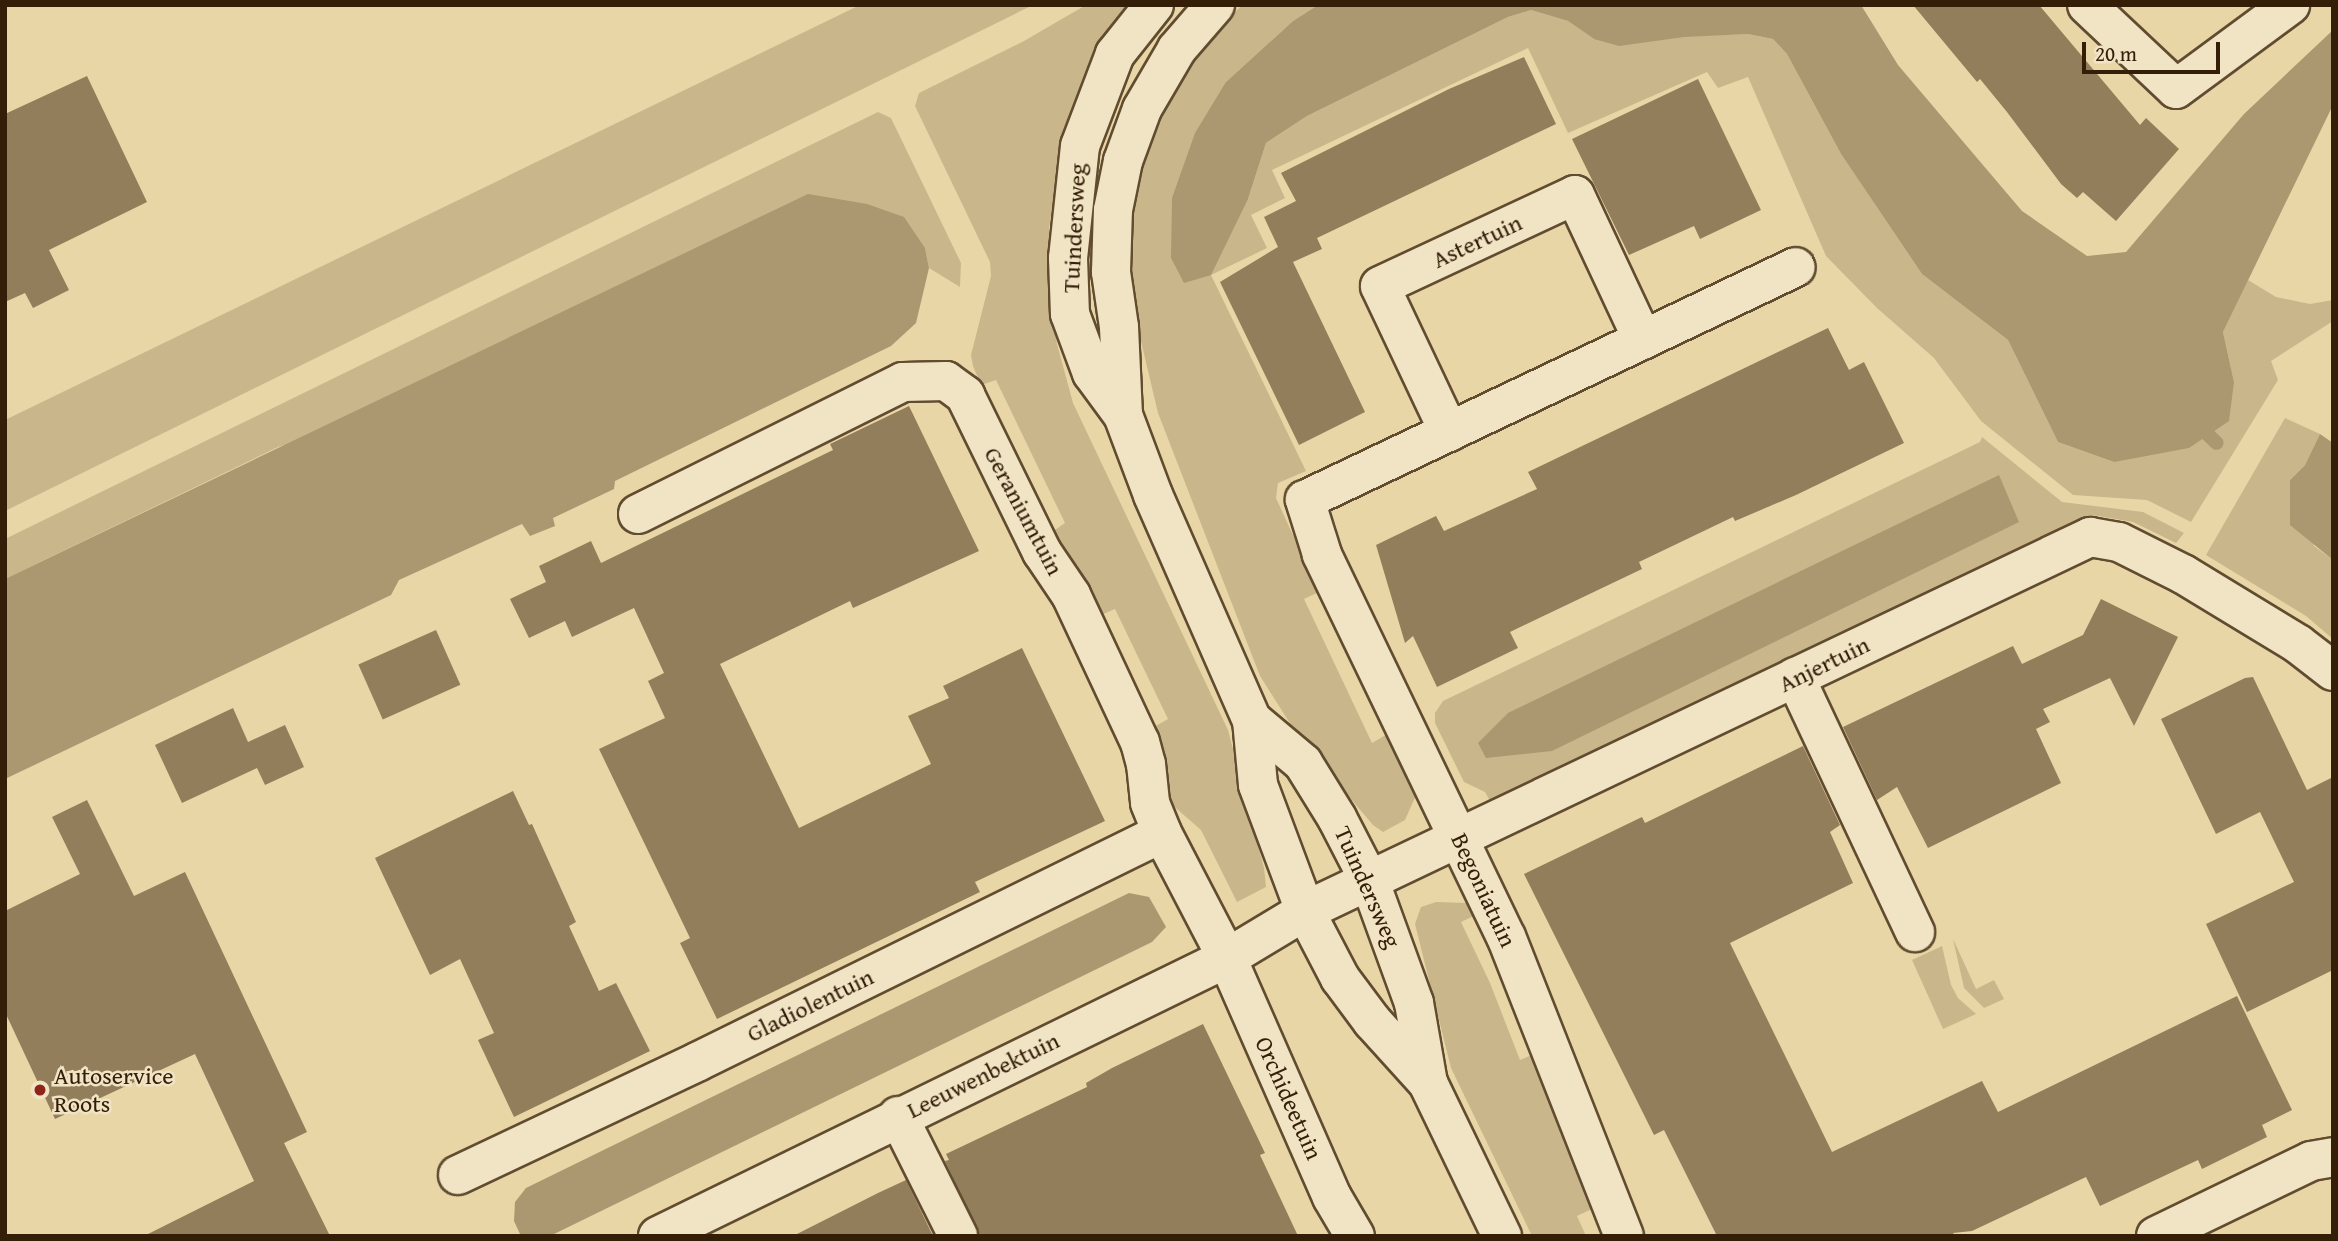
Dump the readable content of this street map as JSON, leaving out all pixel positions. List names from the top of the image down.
{
  "streets": {
    "street": [
      "Tuindersweg",
      "Astertuin",
      "Geraniumtuin",
      "Anjertuin",
      "Begoniatuin",
      "Gladiolentuin",
      "Leeuwenbektuin",
      "Orchideetuin"
    ]
  },
  "crossings": [
    ["Tuindersweg", "Anjertuin"],
    ["Tuindersweg", "Leeuwenbektuin"],
    ["Astertuin", "Begoniatuin"],
    ["Geraniumtuin", "Gladiolentuin"],
    ["Geraniumtuin", "Leeuwenbektuin"],
    ["Geraniumtuin", "Orchideetuin"],
    ["Anjertuin", "Begoniatuin"],
    ["Anjertuin", "Leeuwenbektuin"],
    ["Leeuwenbektuin", "Orchideetuin"]
  ],
  "places": ["Autoservice Roots"],
  "scale_bar": "20 m"
}
